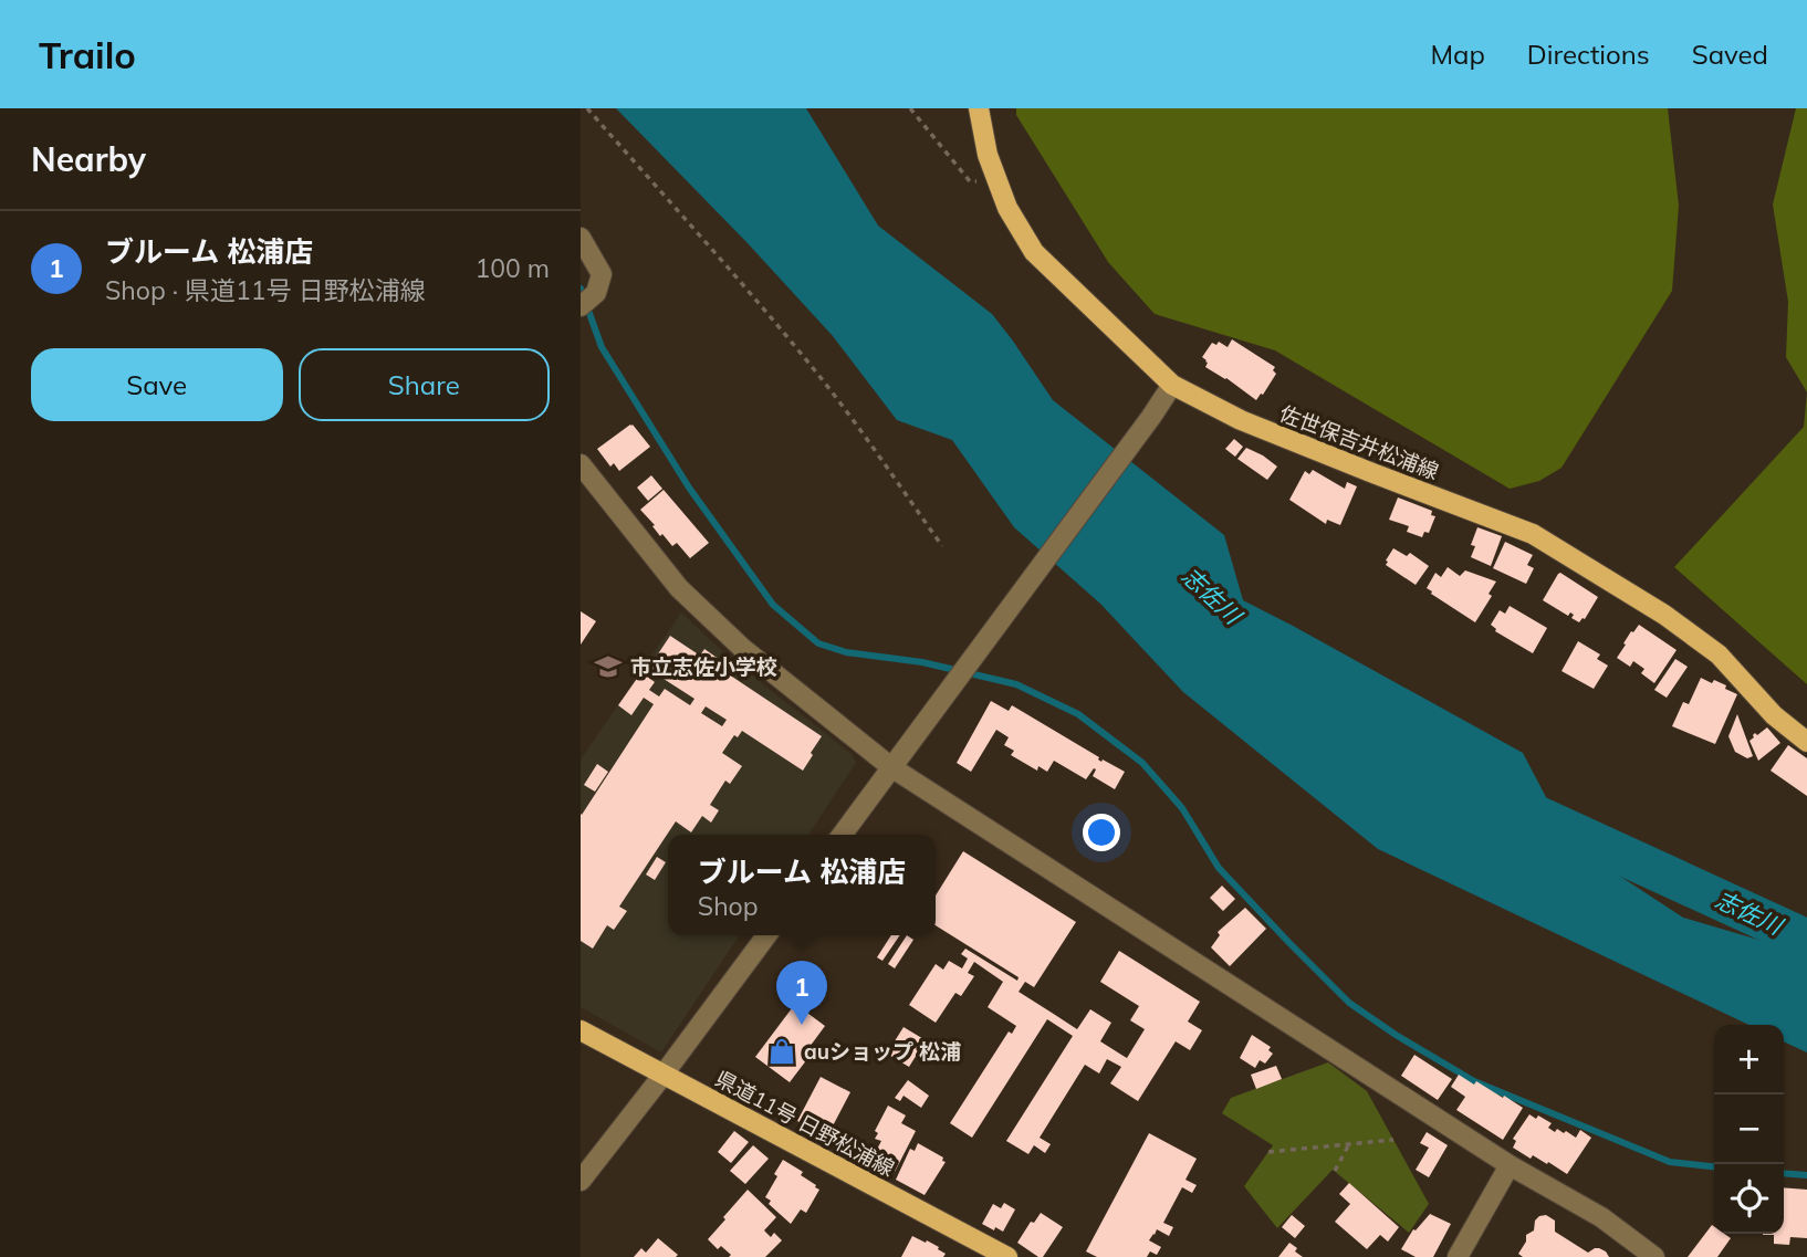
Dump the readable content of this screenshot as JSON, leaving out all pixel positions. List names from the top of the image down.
{
  "streets": {
    "main road": ["佐世保吉井松浦線", "県道11号 日野松浦線"]
  },
  "water": ["志佐川"],
  "places": {
    "school or university": ["市立志佐小学校"],
    "shop": ["auショップ 松浦"]
  },
  "page": {
    "header": "Trailo",
    "nav": ["Map", "Directions", "Saved"],
    "heading": "Nearby",
    "list": [
      {
        "mark": "1",
        "name": "ブルーム 松浦店",
        "note": "Shop · 県道11号 日野松浦線",
        "value": "100 m"
      }
    ],
    "buttons": ["Save", "Share"],
    "popup": ["ブルーム 松浦店", "Shop"],
    "pins": "1",
    "map_buttons": ["+", "−"]
  }
}
